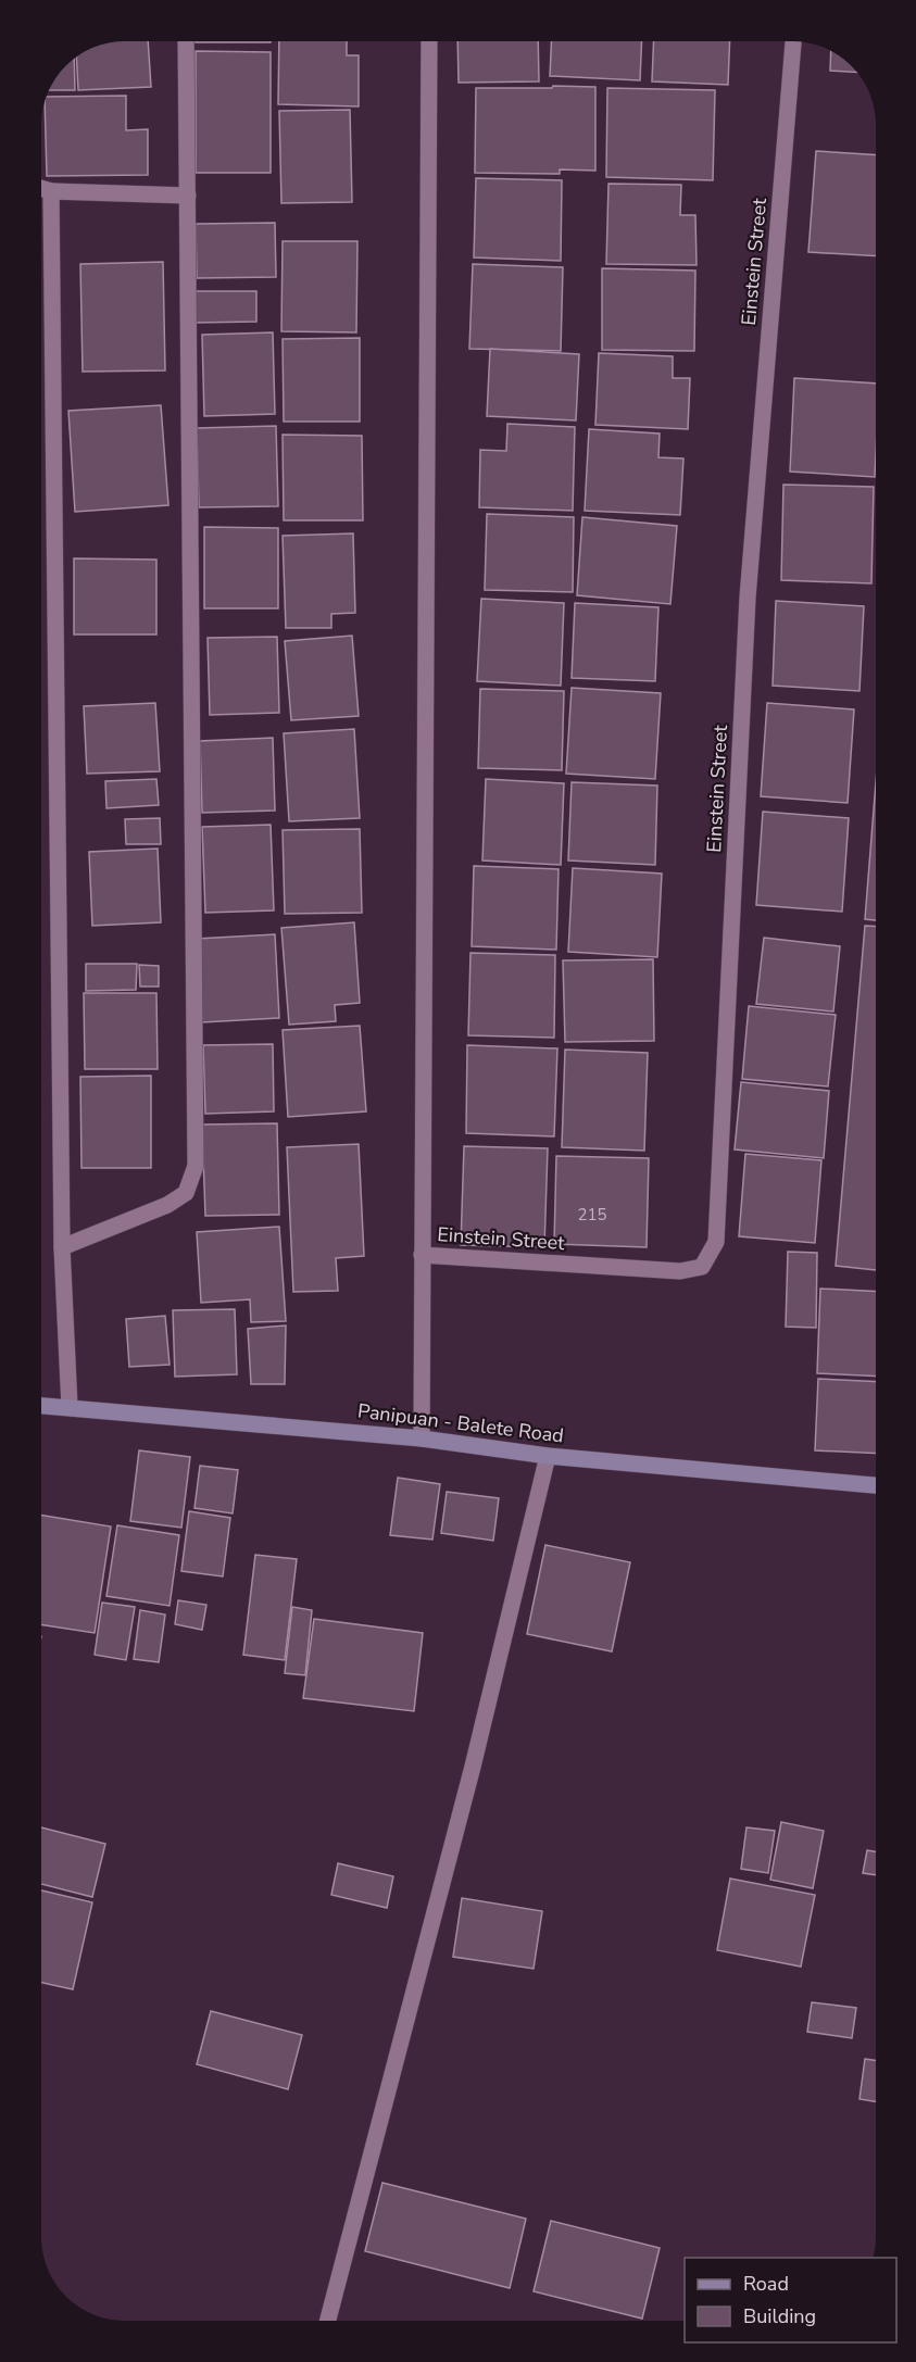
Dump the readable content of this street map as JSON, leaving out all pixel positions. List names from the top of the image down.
{
  "streets": {
    "main road": ["Panipuan - Balete Road"],
    "street": ["Einstein Street"]
  },
  "house_numbers": ["215"],
  "legend": ["Road", "Building"]
}
